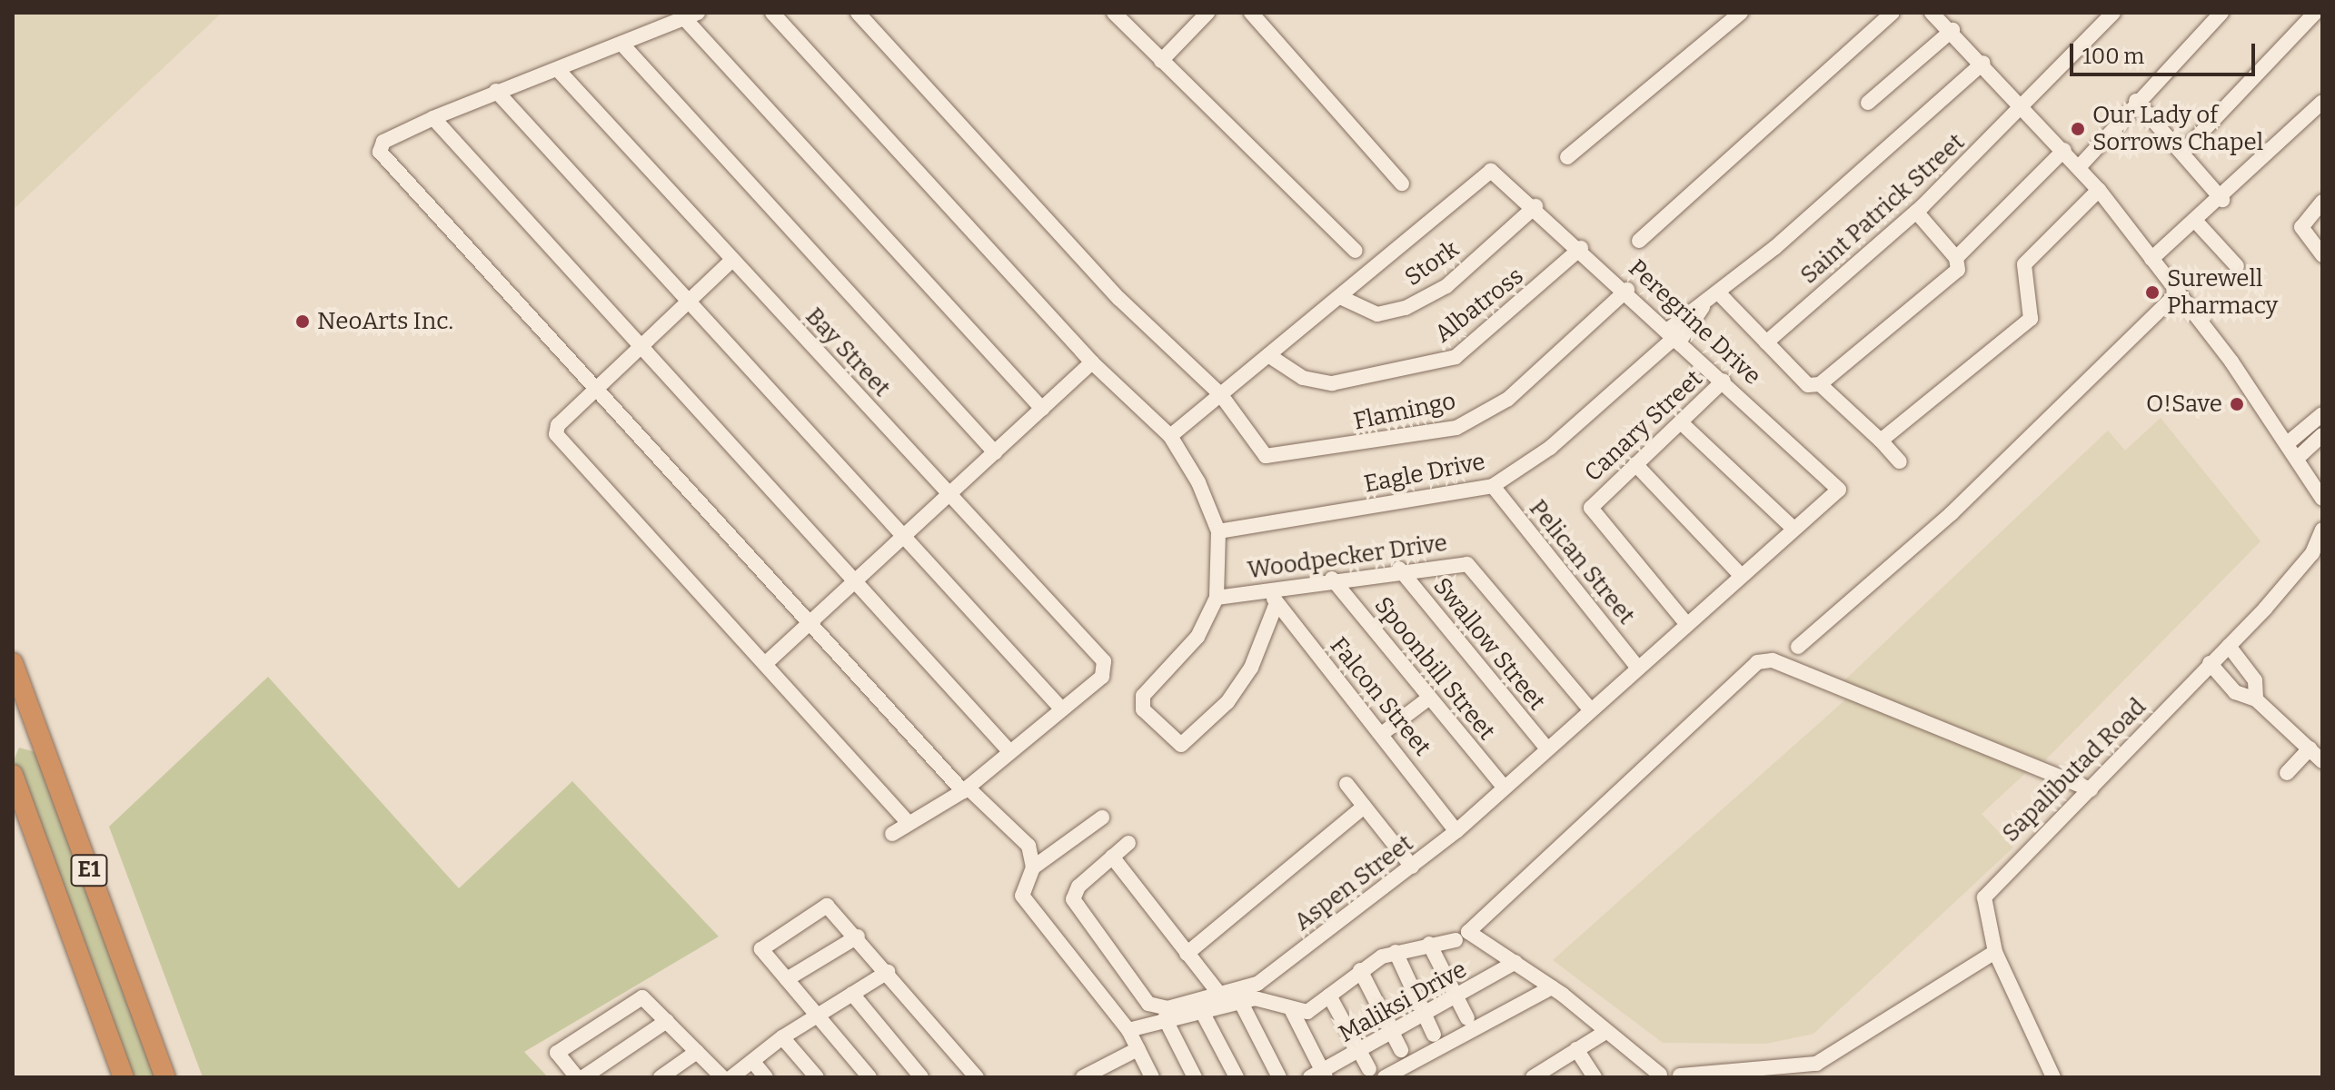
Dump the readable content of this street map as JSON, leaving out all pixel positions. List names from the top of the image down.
{
  "streets": {
    "highway": ["E1"],
    "street": [
      "Saint Patrick Street",
      "Stork",
      "Albatross",
      "Peregrine Drive",
      "Bay Street",
      "Flamingo",
      "Canary Street",
      "Eagle Drive",
      "Woodpecker Drive",
      "Pelican Street",
      "Swallow Street",
      "Spoonbill Street",
      "Falcon Street",
      "Sapalibutad Road",
      "Aspen Street",
      "Maliksi Drive"
    ]
  },
  "crossings": [
    ["Stork", "Peregrine Drive"],
    ["Albatross", "Peregrine Drive"],
    ["Peregrine Drive", "Flamingo"],
    ["Peregrine Drive", "Canary Street"],
    ["Peregrine Drive", "Eagle Drive"],
    ["Peregrine Drive", "Woodpecker Drive"],
    ["Peregrine Drive", "Pelican Street"],
    ["Peregrine Drive", "Swallow Street"],
    ["Peregrine Drive", "Spoonbill Street"],
    ["Peregrine Drive", "Aspen Street"],
    ["Eagle Drive", "Pelican Street"],
    ["Woodpecker Drive", "Swallow Street"],
    ["Woodpecker Drive", "Spoonbill Street"],
    ["Woodpecker Drive", "Falcon Street"],
    ["Spoonbill Street", "Aspen Street"],
    ["Falcon Street", "Aspen Street"]
  ],
  "places": [
    "Our Lady of Sorrows Chapel",
    "Surewell Pharmacy",
    "NeoArts Inc.",
    "O!Save"
  ],
  "scale_bar": "100 m"
}
